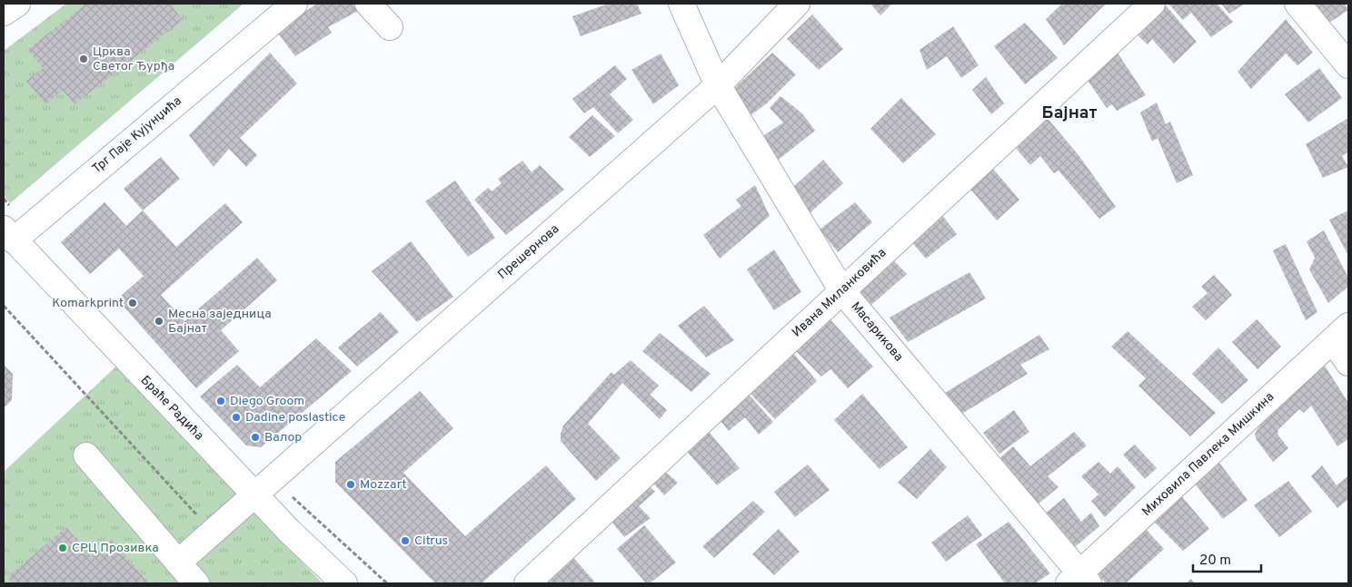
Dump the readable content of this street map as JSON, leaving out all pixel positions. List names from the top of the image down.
{
  "streets": {
    "street": [
      "Трг Паје Кујунџића",
      "Прешернова",
      "Ивана Миланковића",
      "Масарикова",
      "Браће Радића",
      "Миховила Павлека Мишкина"
    ]
  },
  "crossings": [
    ["Трг Паје Кујунџића", "Браће Радића"],
    ["Прешернова", "Масарикова"],
    ["Прешернова", "Браће Радића"],
    ["Ивана Миланковића", "Масарикова"],
    ["Масарикова", "Миховила Павлека Мишкина"]
  ],
  "districts": ["Бајнат"],
  "places": [
    "Црква Светог Ђурђа",
    "Komarkprint",
    "Месна заједница Бајнат",
    "Diego Groom",
    "Dadine poslastice",
    "Валор",
    "Mozzart",
    "Citrus",
    "СРЦ Прозивка"
  ],
  "scale_bar": "20 m"
}
